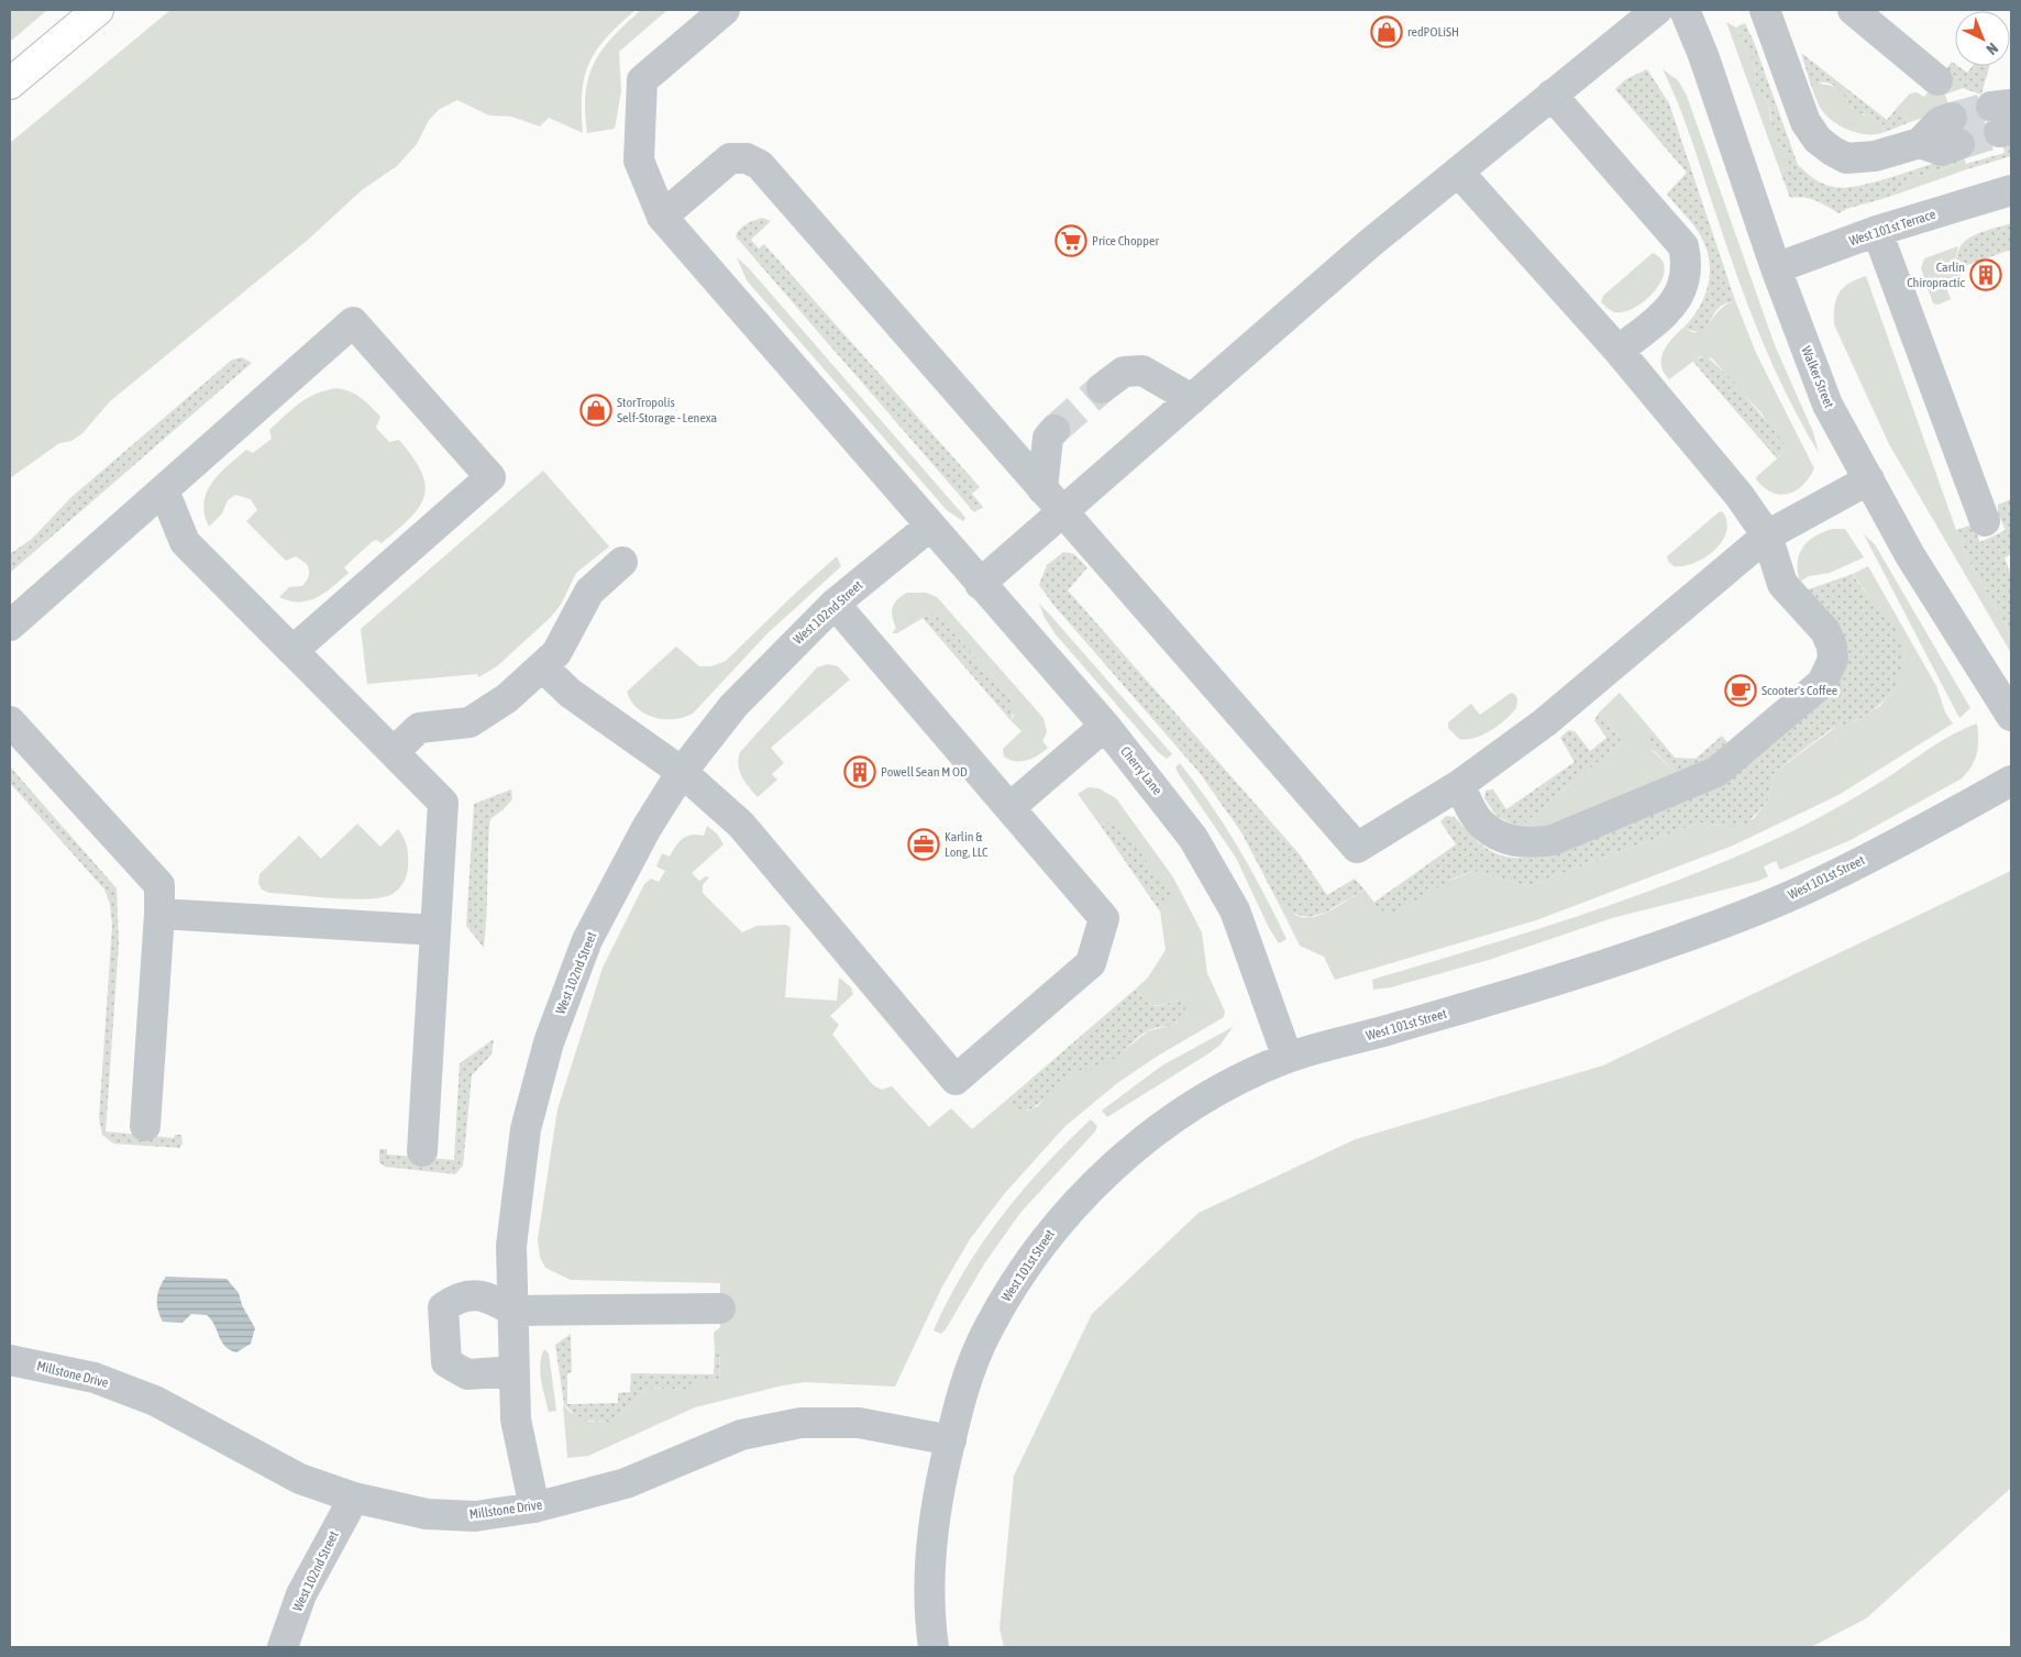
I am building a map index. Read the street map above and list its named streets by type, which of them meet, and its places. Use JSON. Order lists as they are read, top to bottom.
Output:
{
  "streets": {
    "street": [
      "West 101st Terrace",
      "Walker Street",
      "West 102nd Street",
      "Cherry Lane",
      "West 101st Street",
      "Millstone Drive"
    ]
  },
  "crossings": [
    ["West 101st Terrace", "Walker Street"],
    ["West 102nd Street", "Cherry Lane"],
    ["West 102nd Street", "Millstone Drive"],
    ["Cherry Lane", "West 101st Street"],
    ["West 101st Street", "Millstone Drive"]
  ],
  "places": {
    "shop": ["redPOLiSH", "StorTropolis Self-Storage - Lenexa"],
    "supermarket": ["Price Chopper"],
    "building": ["Carlin Chiropractic", "Powell Sean M OD"],
    "cafe": ["Scooter's Coffee"],
    "office": ["Karlin & Long, LLC"]
  },
  "north": "bottom right"
}
